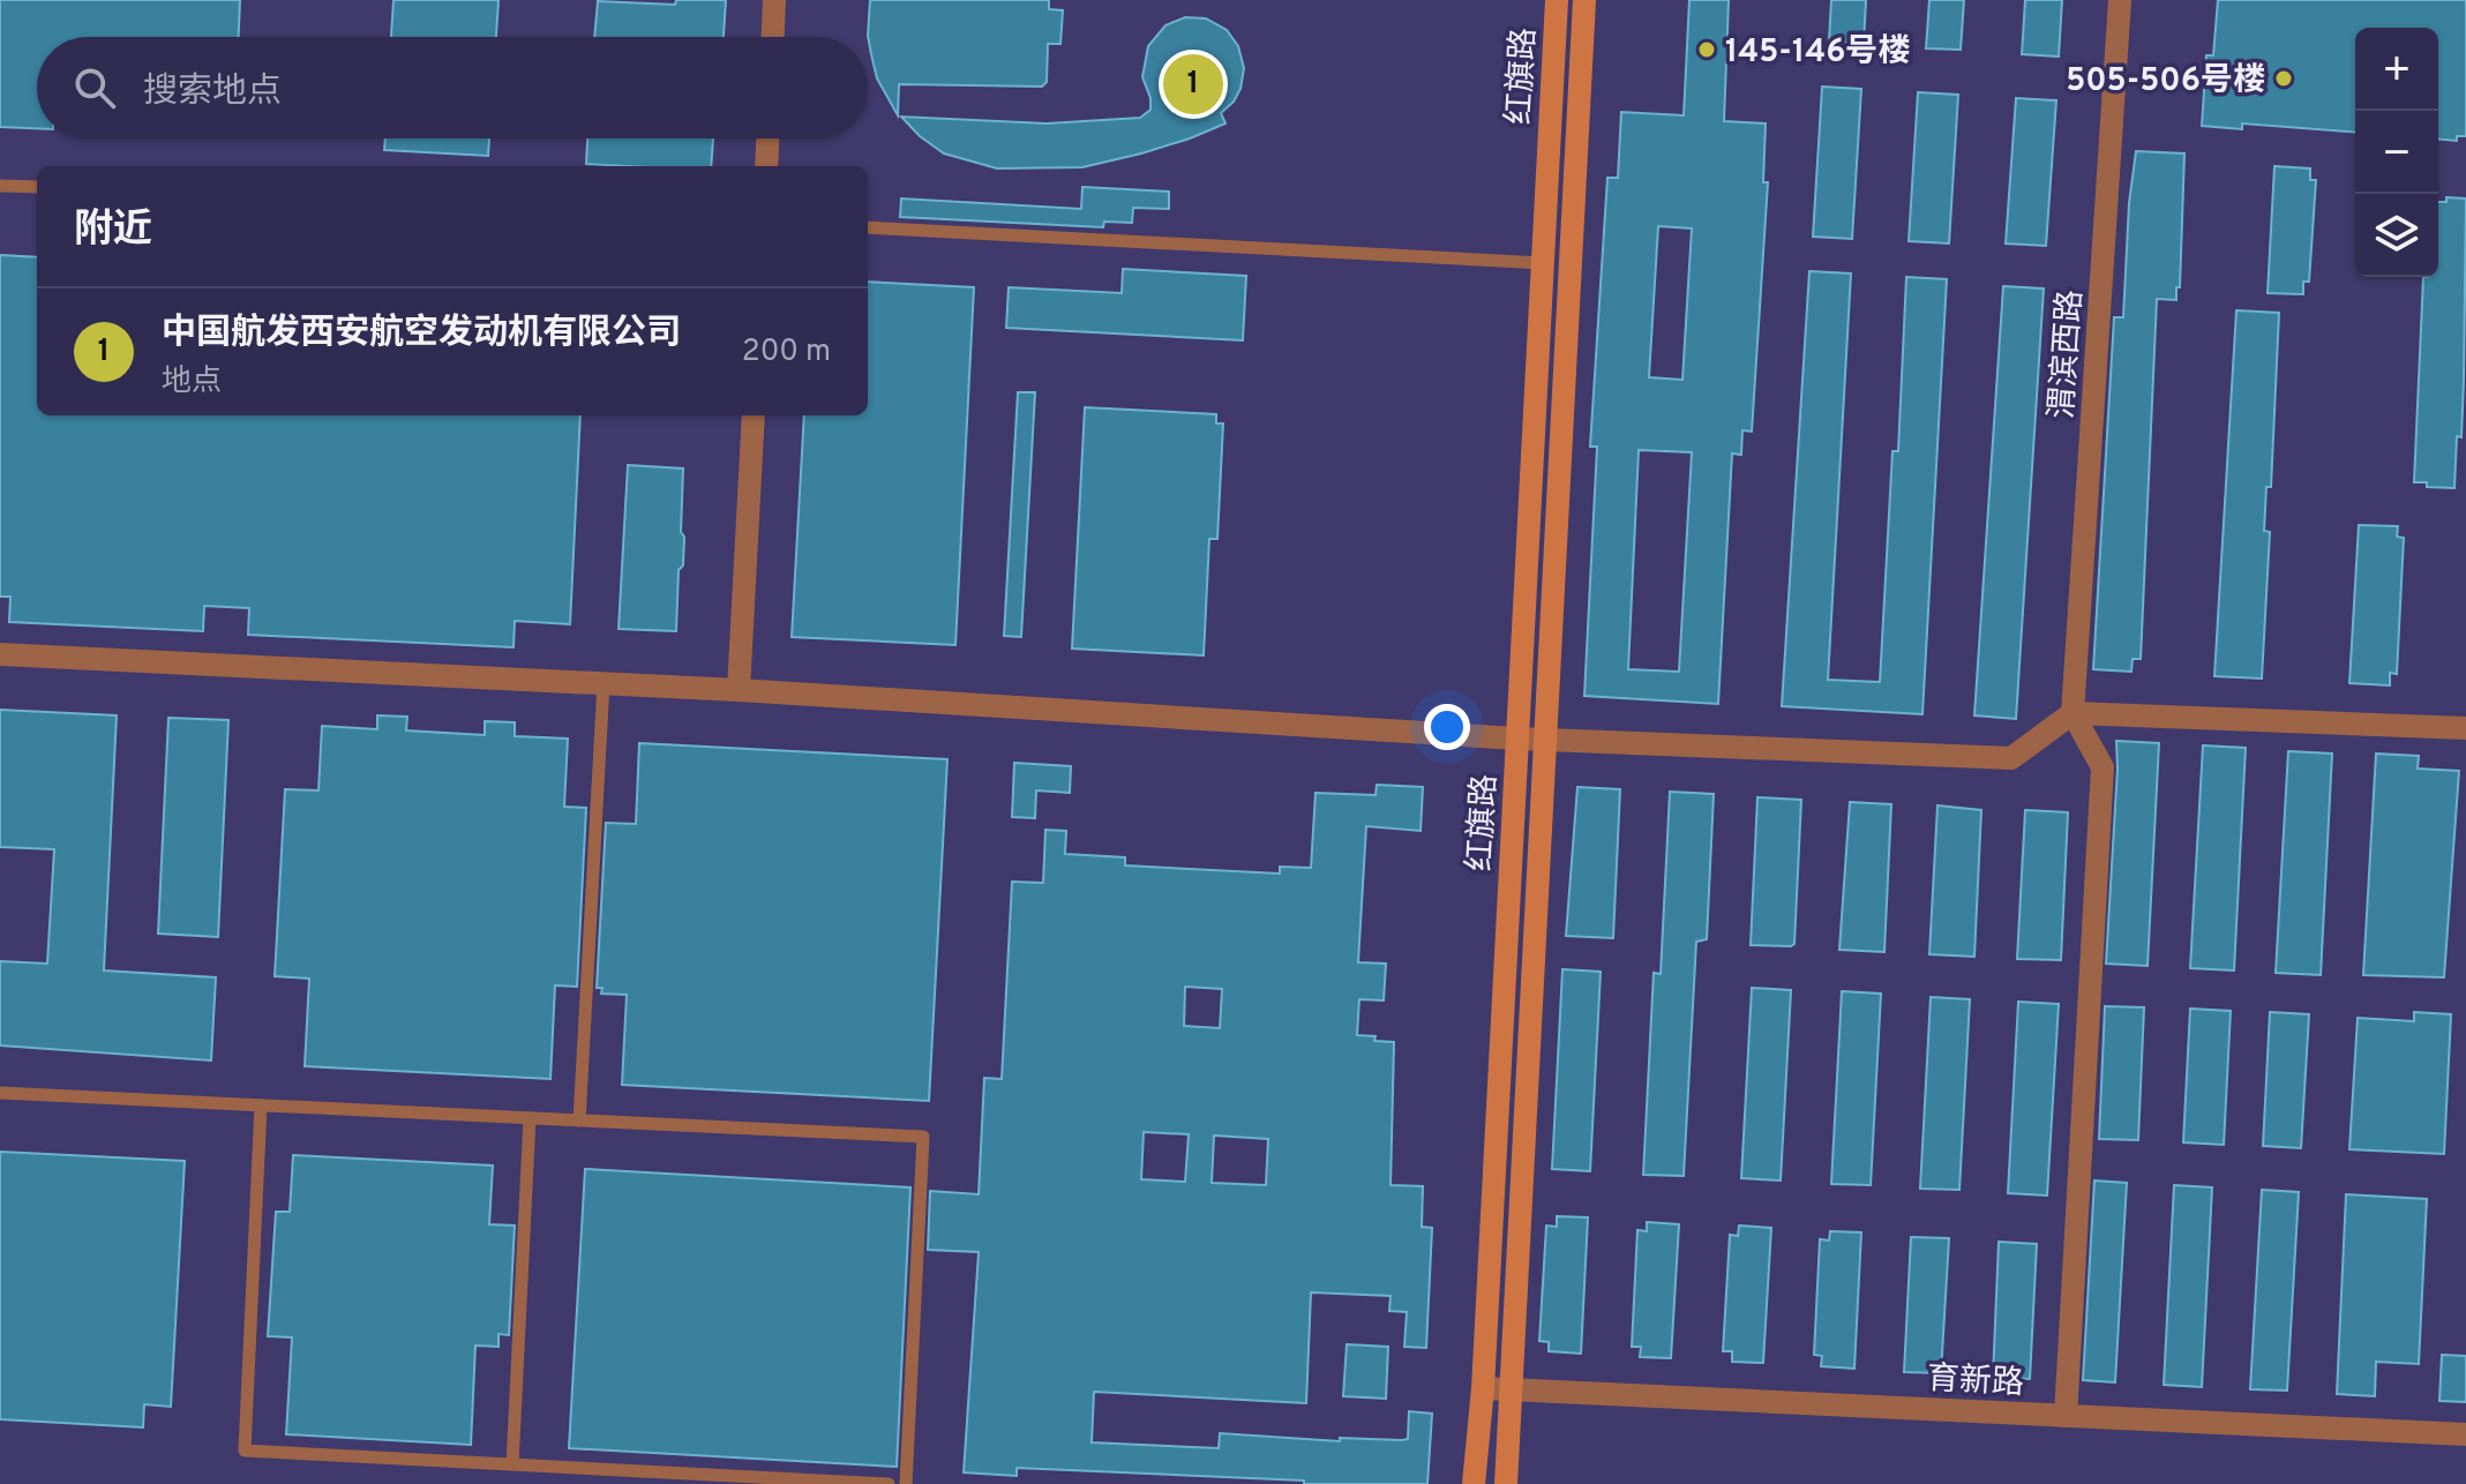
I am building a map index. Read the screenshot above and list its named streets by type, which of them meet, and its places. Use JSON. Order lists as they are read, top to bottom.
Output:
{
  "streets": {
    "main road": ["红旗路"],
    "street": ["渭滨西路", "育新路"]
  },
  "crossings": [
    ["红旗路", "育新路"]
  ],
  "places": ["145-146号楼", "505-506号楼"],
  "page": {
    "map_buttons": ["+", "−"],
    "search": "搜索地点",
    "pins": "1",
    "heading": "附近",
    "list": [
      {
        "mark": "1",
        "name": "中国航发西安航空发动机有限公司",
        "note": "地点",
        "value": "200 m"
      }
    ]
  }
}
